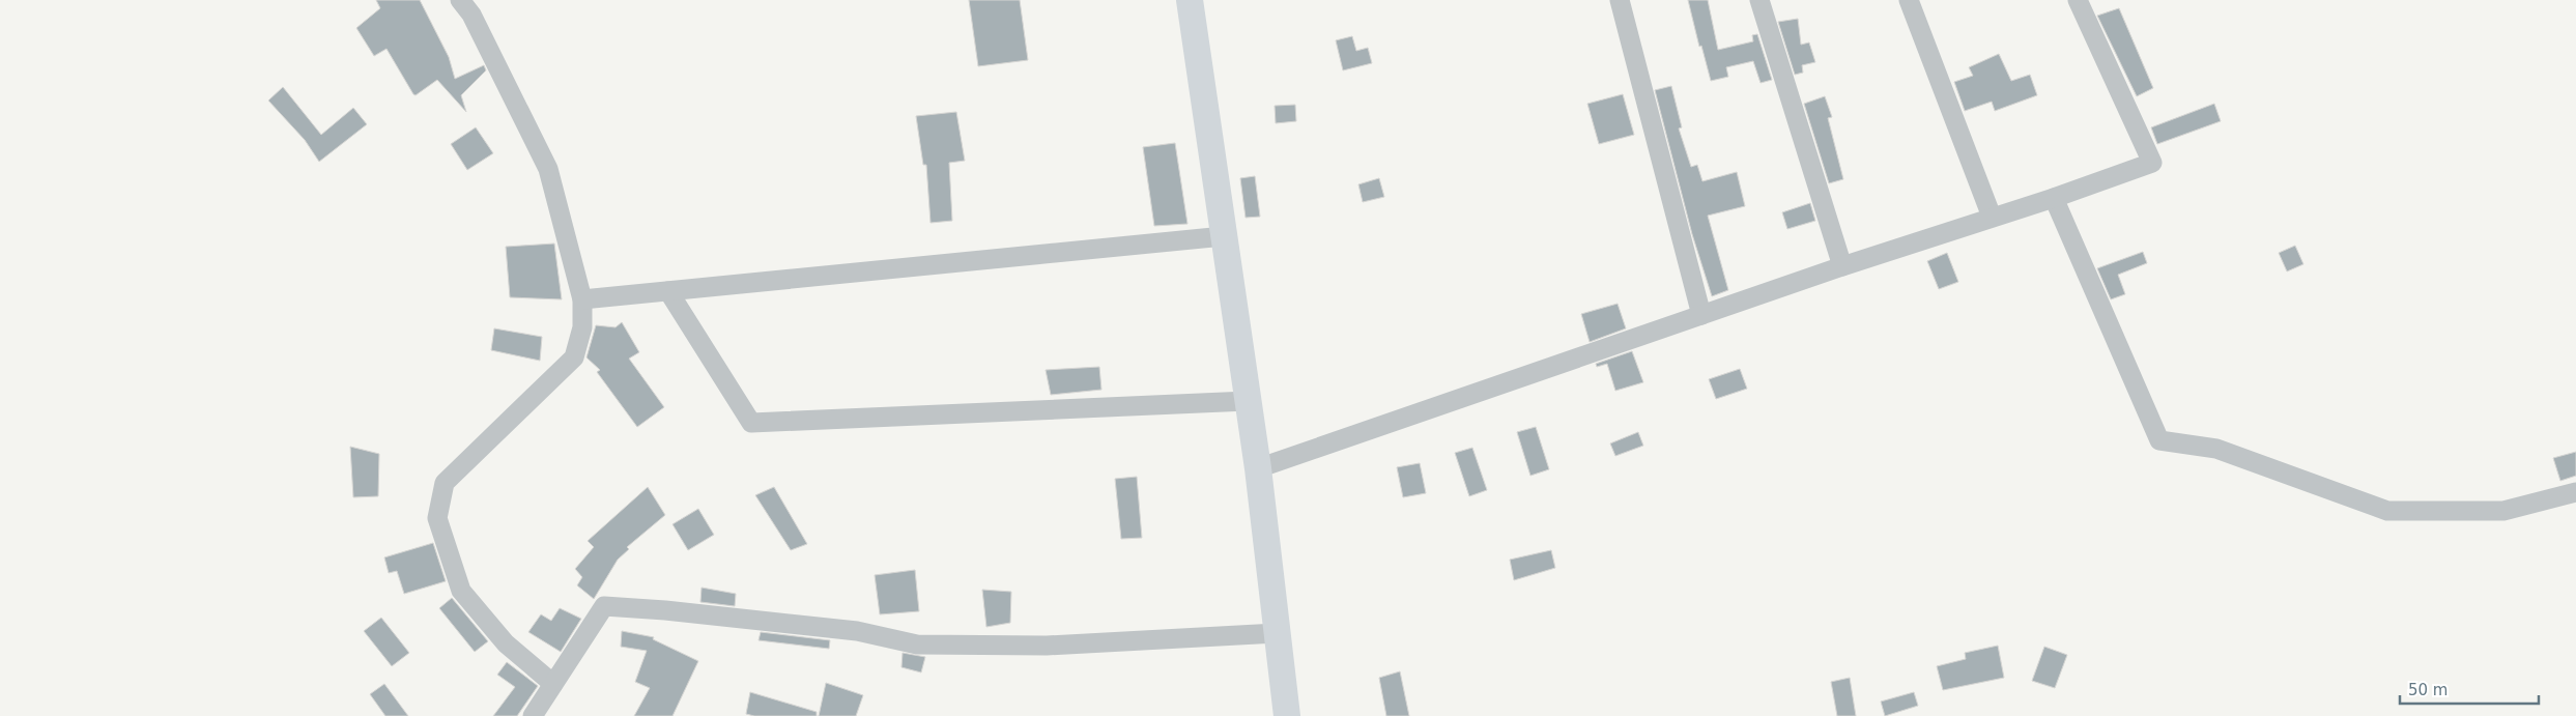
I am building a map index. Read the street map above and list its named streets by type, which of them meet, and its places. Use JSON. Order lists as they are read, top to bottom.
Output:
{
  "scale_bar": "50 m"
}
